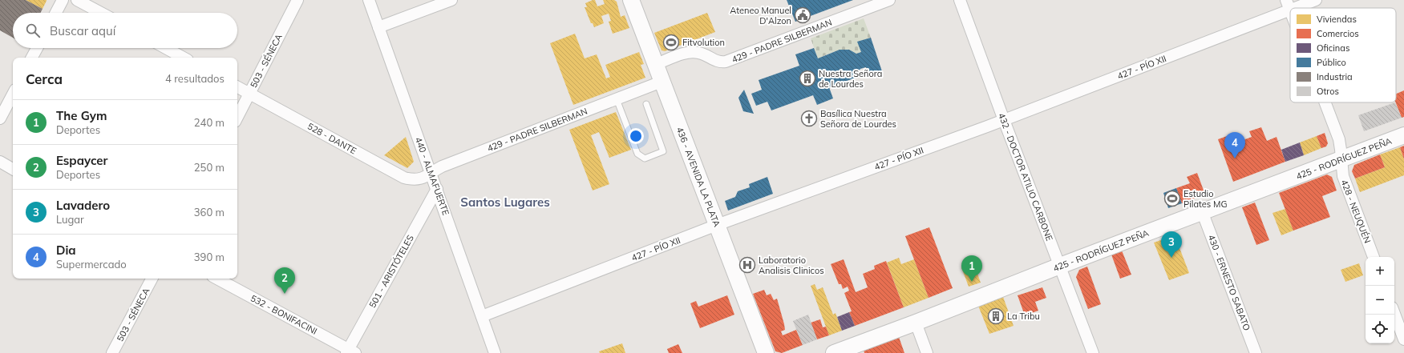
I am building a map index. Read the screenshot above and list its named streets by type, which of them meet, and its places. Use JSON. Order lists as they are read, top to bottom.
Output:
{
  "streets": {
    "street": [
      "429 - PADRE SILBERMAN",
      "503 - SÉNECA",
      "427 - PÍO XII",
      "528 - DANTE",
      "425 - RODRÍGUEZ PEÑA",
      "440 - ALMAFUERTE",
      "436 - AVENIDA LA PLATA",
      "432 - DOCTOR ATILIO CARBONE",
      "428 - NEUQUÉN",
      "501 - ARISTÓTELES",
      "430 - ERNESTO SABATO",
      "532 - BONIFACINI"
    ]
  },
  "crossings": [
    ["429 - PADRE SILBERMAN", "528 - DANTE"],
    ["429 - PADRE SILBERMAN", "440 - ALMAFUERTE"],
    ["429 - PADRE SILBERMAN", "436 - AVENIDA LA PLATA"],
    ["503 - SÉNECA", "528 - DANTE"],
    ["427 - PÍO XII", "440 - ALMAFUERTE"],
    ["427 - PÍO XII", "436 - AVENIDA LA PLATA"],
    ["427 - PÍO XII", "432 - DOCTOR ATILIO CARBONE"],
    ["528 - DANTE", "440 - ALMAFUERTE"],
    ["425 - RODRÍGUEZ PEÑA", "432 - DOCTOR ATILIO CARBONE"],
    ["425 - RODRÍGUEZ PEÑA", "428 - NEUQUÉN"],
    ["425 - RODRÍGUEZ PEÑA", "430 - ERNESTO SABATO"],
    ["440 - ALMAFUERTE", "501 - ARISTÓTELES"],
    ["501 - ARISTÓTELES", "532 - BONIFACINI"]
  ],
  "districts": ["Santos Lugares"],
  "places": {
    "public building": ["Ateneo Manuel D'Alzon"],
    "sports": ["Fitvolution", "Estudio Pilates MG"],
    "building": ["Nuestra Señora de Lourdes", "La Tribu"],
    "church": ["Basílica Nuestra Señora de Lourdes"],
    "hospital": ["Laboratorio Analisis Clinicos"]
  },
  "legend": [
    "Viviendas",
    "Comercios",
    "Oficinas",
    "Público",
    "Industria",
    "Otros"
  ],
  "page": {
    "search": "Buscar aquí",
    "heading": ["Cerca", "4 resultados"],
    "list": [
      {
        "mark": "1",
        "name": "The Gym",
        "note": "Deportes",
        "value": "240 m"
      },
      {
        "mark": "2",
        "name": "Espaycer",
        "note": "Deportes",
        "value": "250 m"
      },
      {
        "mark": "3",
        "name": "Lavadero",
        "note": "Lugar",
        "value": "360 m"
      },
      {
        "mark": "4",
        "name": "Dia",
        "note": "Supermercado",
        "value": "390 m"
      }
    ],
    "pins": [
      "4",
      "3",
      "1",
      "2"
    ],
    "map_buttons": ["+", "−"]
  }
}
